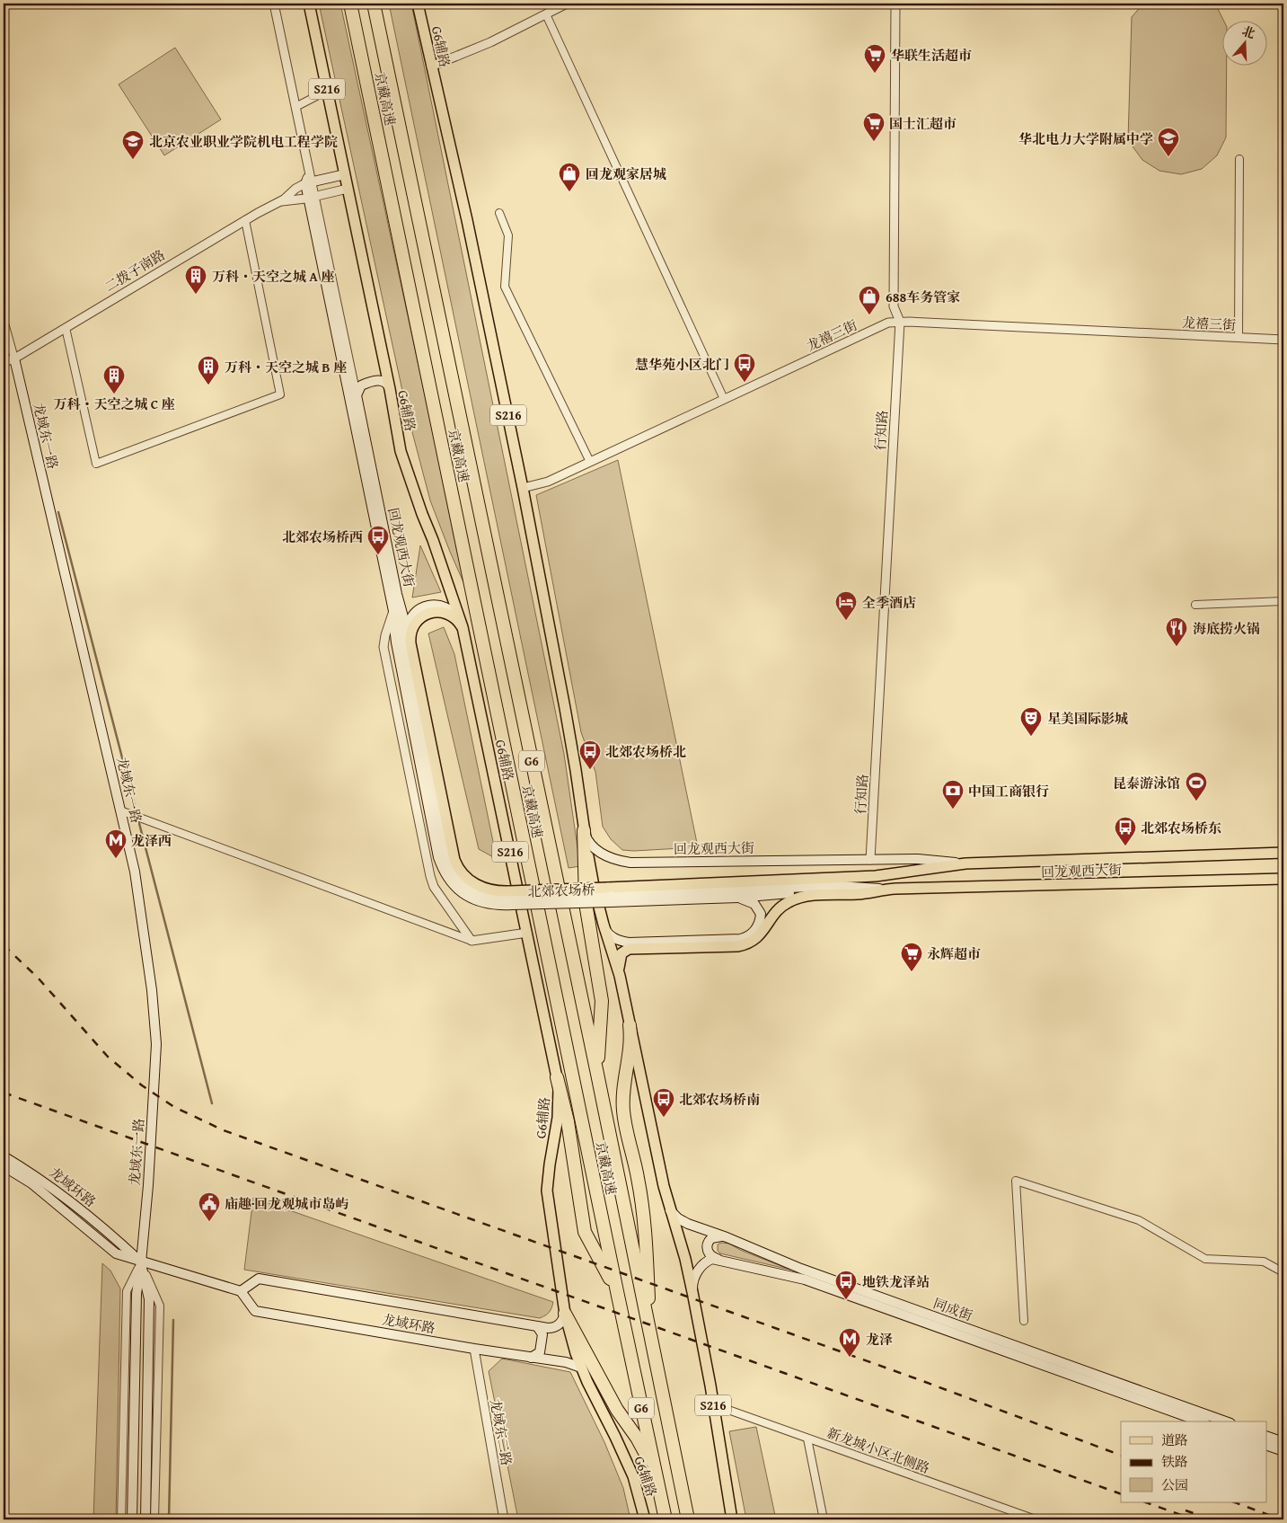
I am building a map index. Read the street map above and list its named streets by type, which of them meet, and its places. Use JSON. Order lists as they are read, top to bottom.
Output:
{
  "streets": {
    "highway": ["京藏高速", "G6"],
    "main road": [
      "G6辅路",
      "S216",
      "二拨子南路",
      "龙域东一路",
      "回龙观西大街",
      "北郊农场桥",
      "龙域环路",
      "同成街"
    ],
    "street": [
      "龙禧三街",
      "行知路",
      "龙域东二路",
      "新龙城小区北侧路"
    ]
  },
  "crossings": [
    ["G6辅路", "二拨子南路"],
    ["G6辅路", "龙禧三街"],
    ["G6辅路", "回龙观西大街"],
    ["G6辅路", "龙域环路"],
    ["G6辅路", "同成街"],
    ["G6辅路", "新龙城小区北侧路"],
    ["二拨子南路", "龙域东一路"],
    ["二拨子南路", "回龙观西大街"],
    ["龙禧三街", "行知路"],
    ["行知路", "回龙观西大街"],
    ["龙域东一路", "龙域环路"],
    ["回龙观西大街", "北郊农场桥"],
    ["龙域环路", "龙域东二路"]
  ],
  "places": {
    "supermarket": ["华联生活超市", "国士汇超市", "永辉超市"],
    "school or university": ["华北电力大学附属中学", "北京农业职业学院机电工程学院"],
    "shop": ["回龙观家居城", "688车务管家"],
    "building": ["万科・天空之城 A 座", "万科・天空之城 B 座", "万科・天空之城 C 座"],
    "bus stop": [
      "慧华苑小区北门",
      "北郊农场桥西",
      "北郊农场桥北",
      "北郊农场桥东",
      "北郊农场桥南",
      "地铁龙泽站"
    ],
    "hotel": ["全季酒店"],
    "restaurant": ["海底捞火锅"],
    "theatre": ["星美国际影城"],
    "sports": ["昆泰游泳馆"],
    "bank": ["中国工商银行"],
    "metro station": ["龙泽西", "龙泽"],
    "public building": ["庙趣·回龙观城市岛屿"]
  },
  "legend": ["道路", "铁路", "公园"],
  "north": "top"
}
